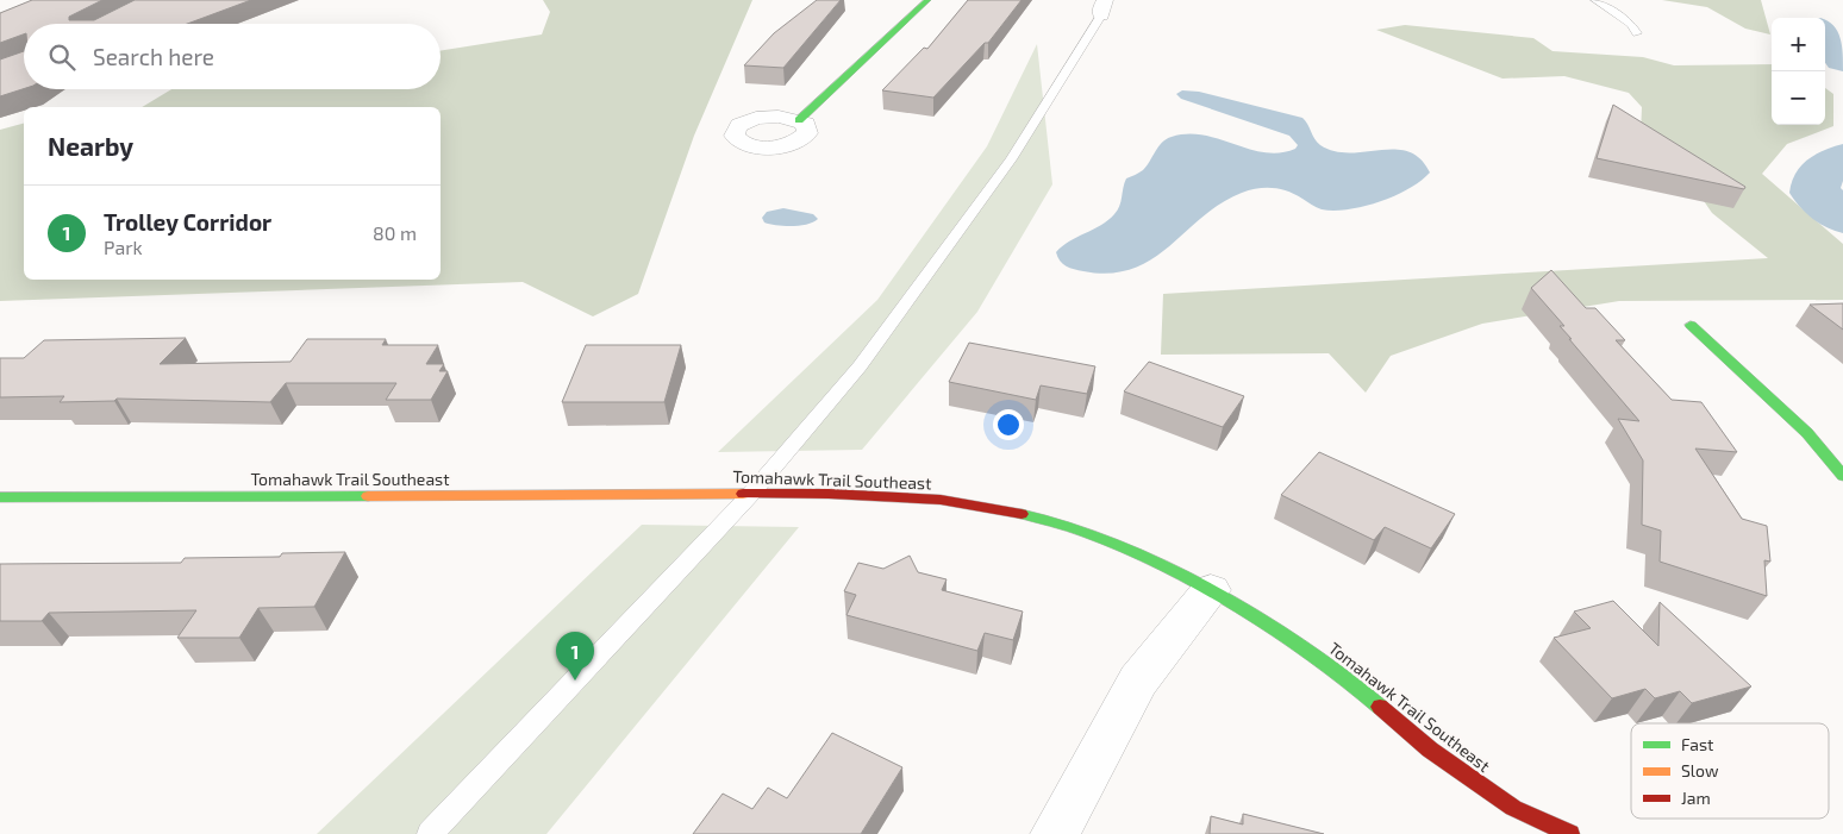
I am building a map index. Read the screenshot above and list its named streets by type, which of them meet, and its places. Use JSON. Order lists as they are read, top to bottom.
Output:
{
  "streets": {
    "street": ["Tomahawk Trail Southeast"]
  },
  "legend": ["Fast", "Slow", "Jam"],
  "page": {
    "map_buttons": ["+", "−"],
    "search": "Search here",
    "heading": "Nearby",
    "list": [
      {
        "mark": "1",
        "name": "Trolley Corridor",
        "note": "Park",
        "value": "80 m"
      }
    ],
    "pins": "1"
  }
}
